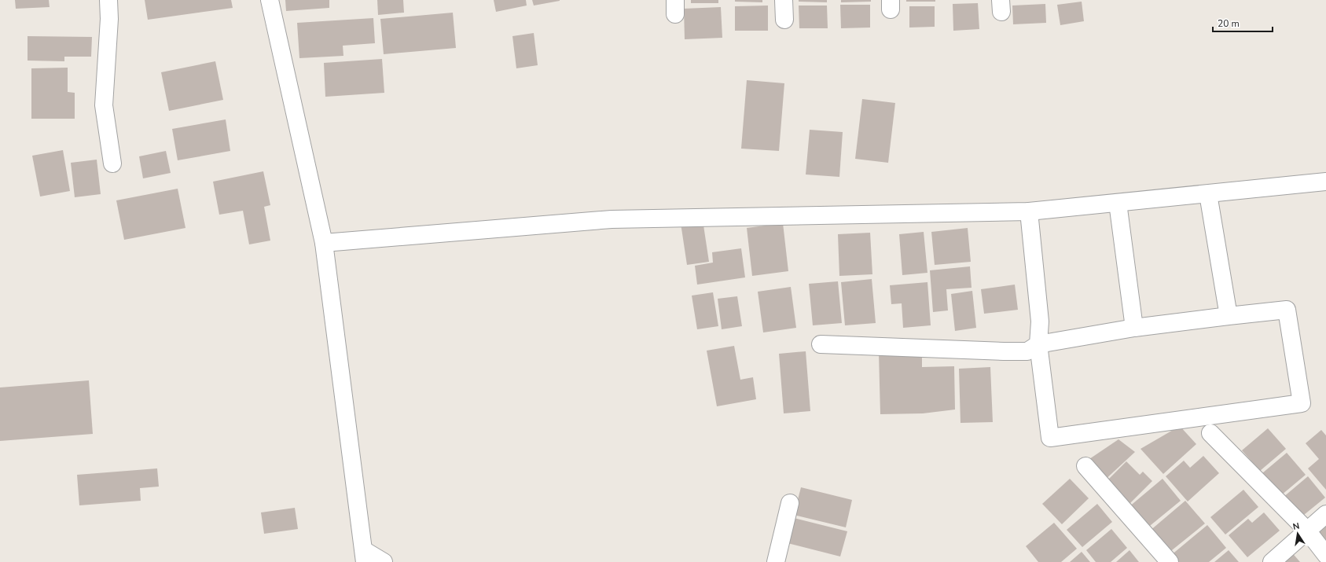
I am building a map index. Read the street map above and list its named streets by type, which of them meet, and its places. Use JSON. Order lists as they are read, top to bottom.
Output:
{
  "scale_bar": "20 m",
  "north": "top"
}
